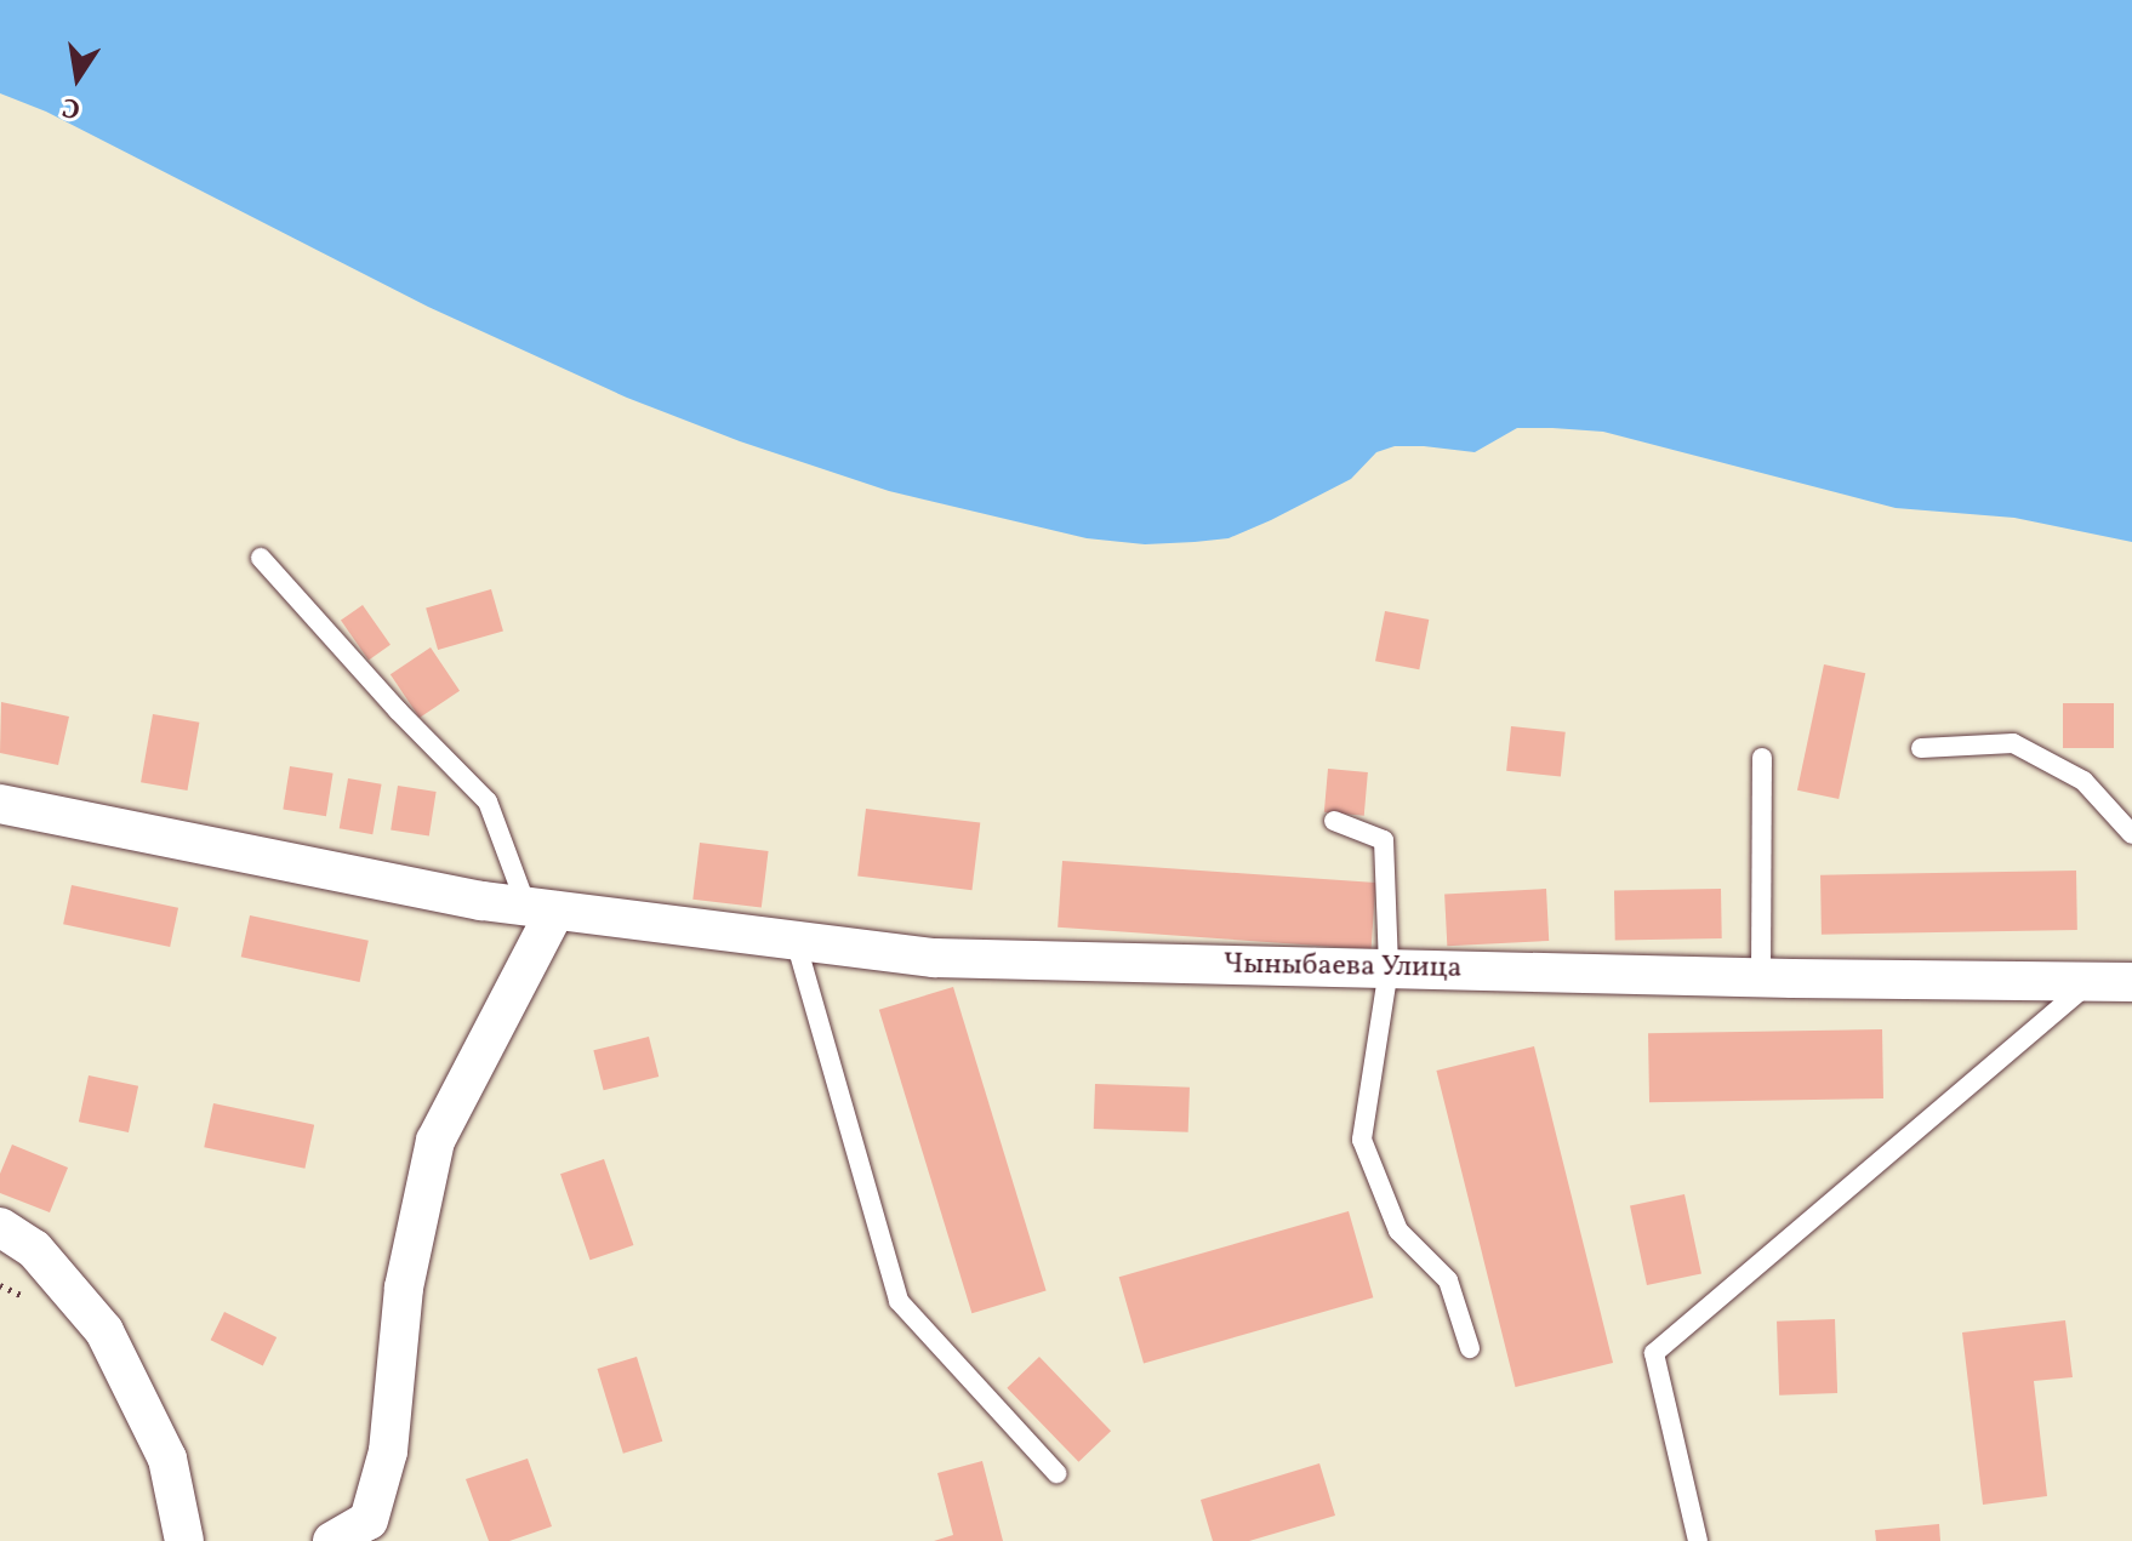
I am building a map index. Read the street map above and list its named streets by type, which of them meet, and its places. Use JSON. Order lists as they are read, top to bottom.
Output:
{
  "streets": {
    "street": ["Чыныбаева Улица"]
  },
  "north": "bottom"
}
